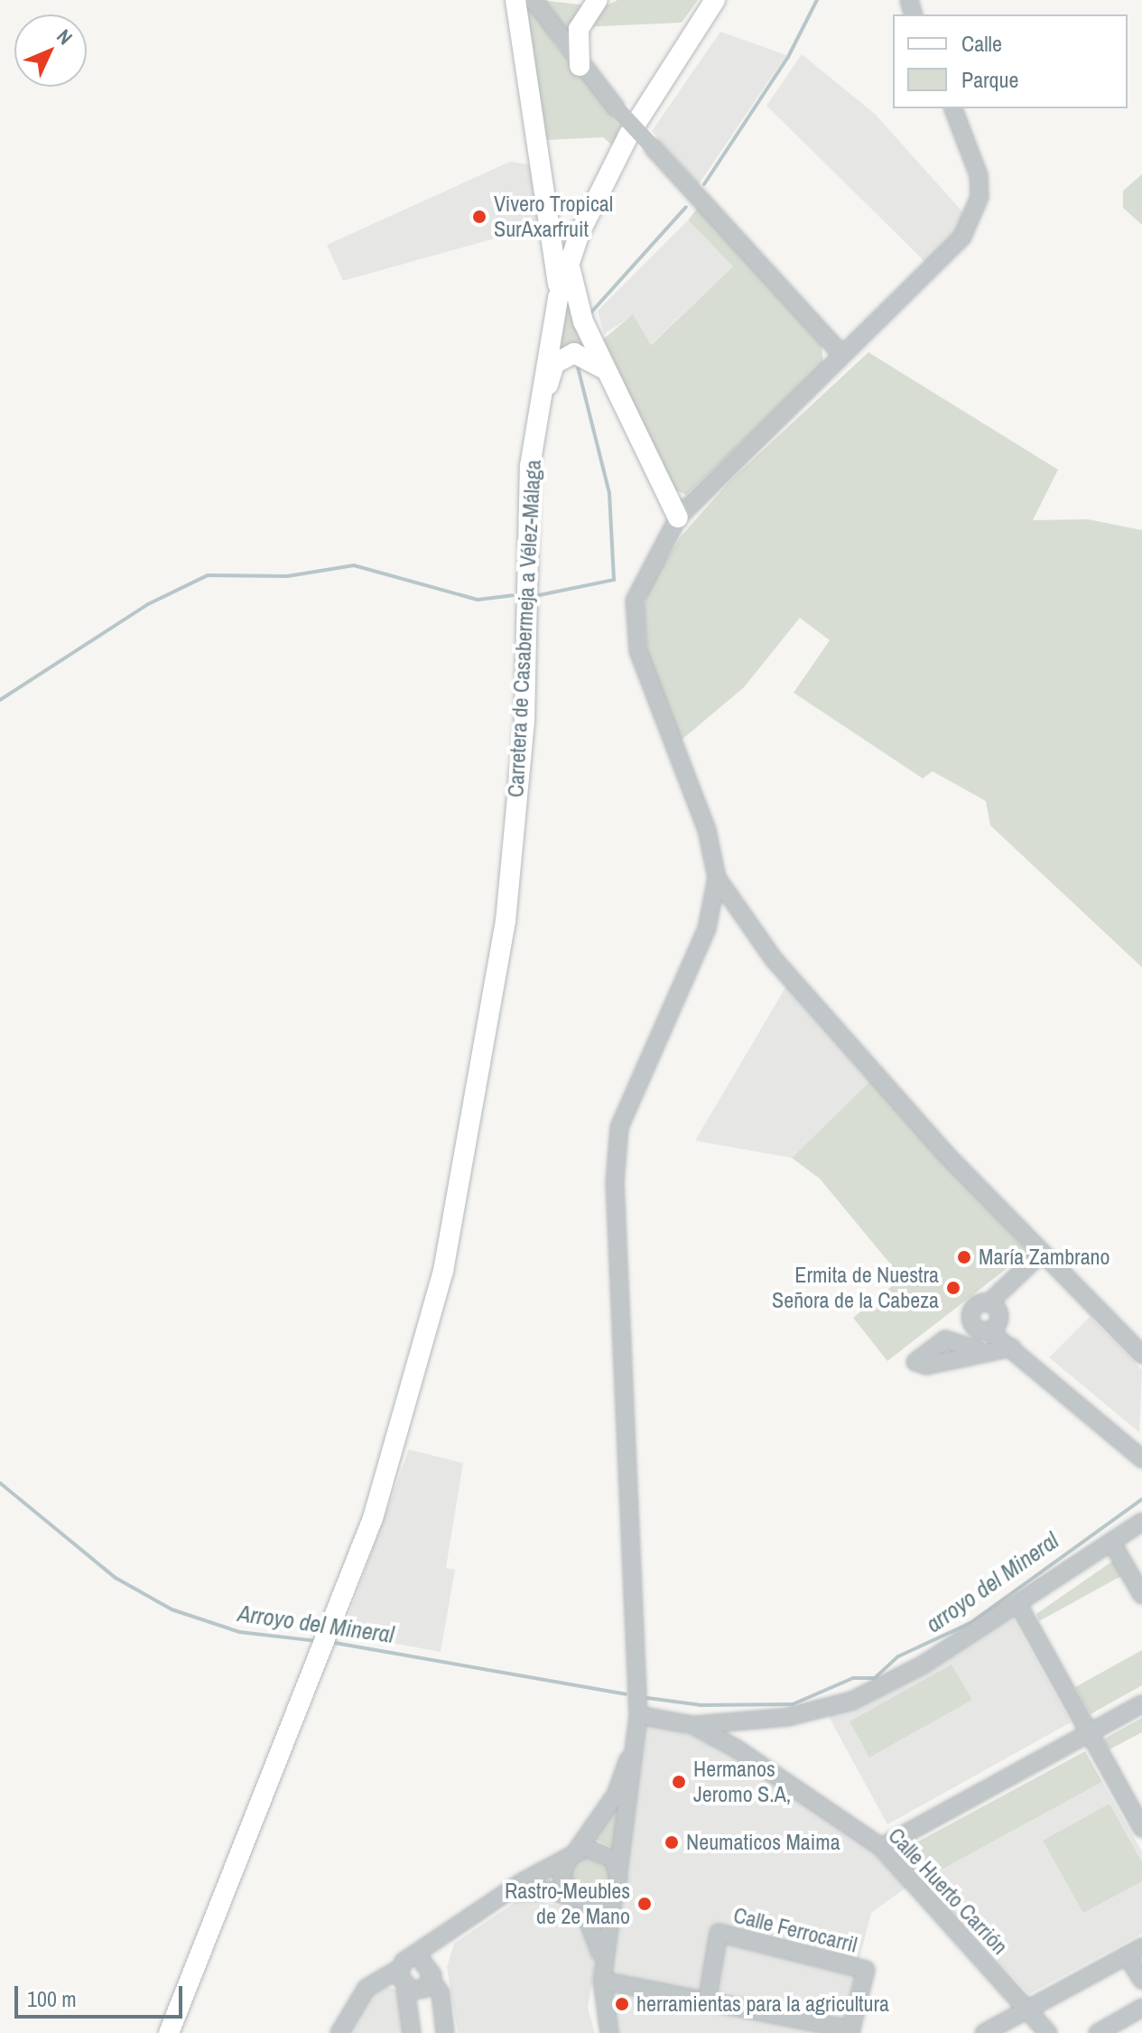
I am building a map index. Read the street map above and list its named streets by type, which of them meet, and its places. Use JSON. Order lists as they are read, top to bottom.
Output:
{
  "streets": {
    "main road": ["Carretera de Casabermeja a Vélez-Málaga"],
    "street": ["Calle Huerto Carrión", "Calle Ferrocarril"]
  },
  "water": ["arroyo del Mineral", "Arroyo del Mineral"],
  "places": [
    "Vivero Tropical SurAxarfruit",
    "María Zambrano",
    "Ermita de Nuestra Señora de la Cabeza",
    "Hermanos Jeromo S.A,",
    "Neumaticos Maima",
    "Rastro-Meubles de 2e Mano",
    "herramientas para la agricultura"
  ],
  "legend": ["Calle", "Parque"],
  "scale_bar": "100 m",
  "north": "top right"
}
